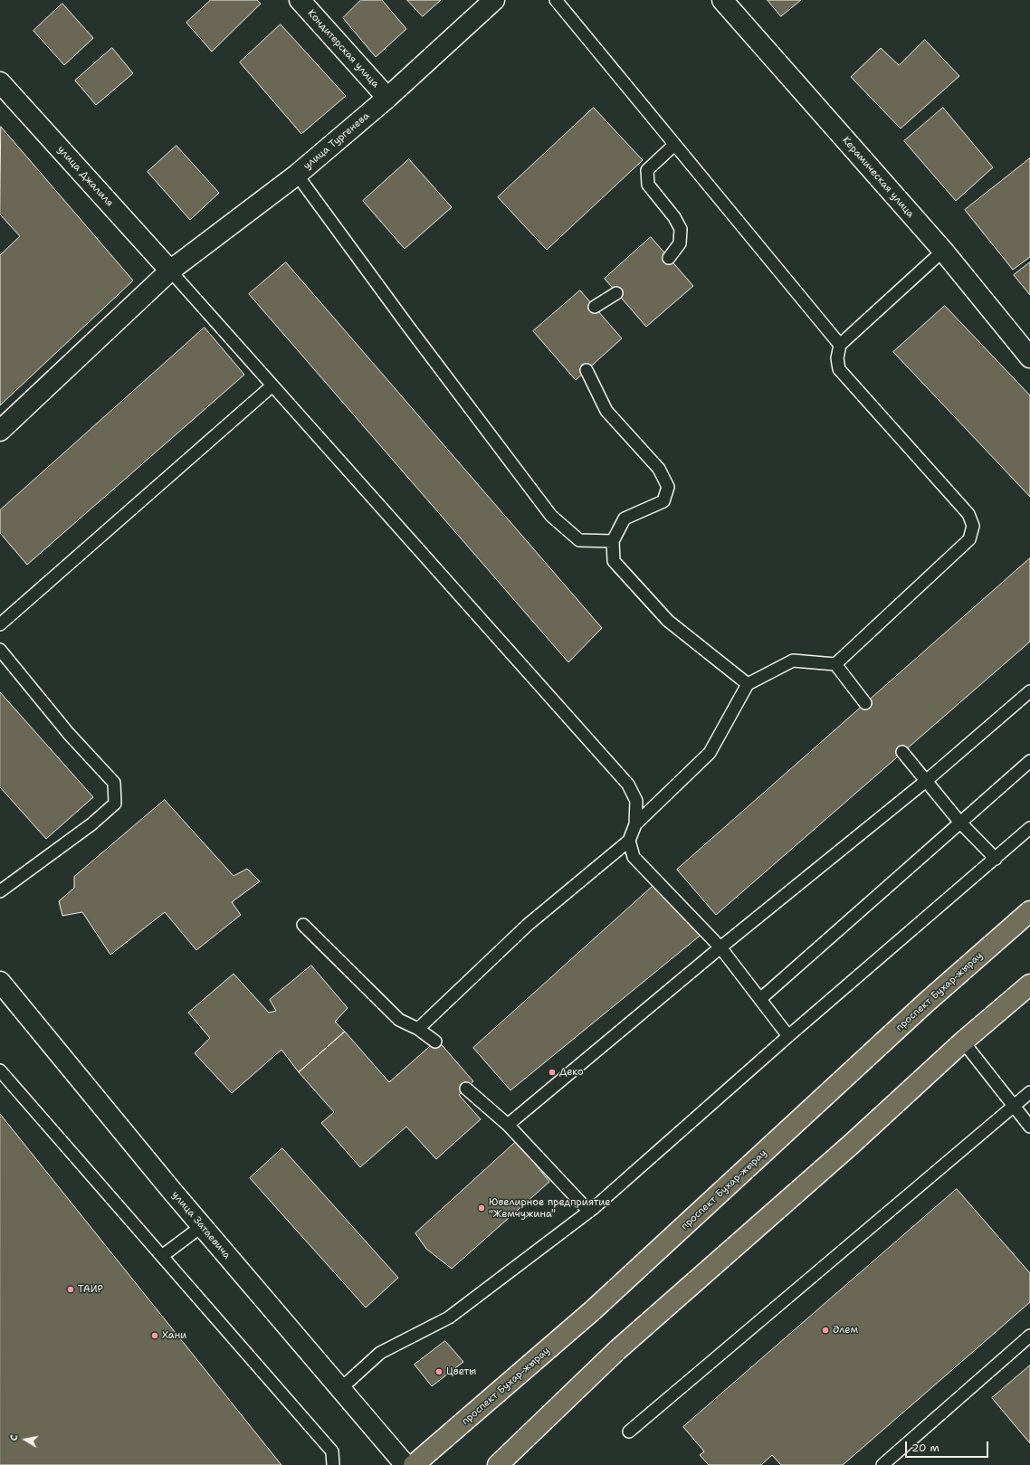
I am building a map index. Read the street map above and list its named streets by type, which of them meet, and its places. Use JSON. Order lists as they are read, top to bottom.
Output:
{
  "streets": {
    "main road": ["проспект Бухар-жырау"],
    "street": [
      "Кондитерская улица",
      "улица Тургенева",
      "улица Джалиля",
      "Керамическая улица",
      "улица Затаевича"
    ]
  },
  "crossings": [
    ["Кондитерская улица", "улица Тургенева"],
    ["улица Тургенева", "улица Джалиля"]
  ],
  "places": [
    "Деко",
    "Ювелирное предприятие \"Жемчужина\"",
    "ТАИР",
    "Әлем",
    "Хани",
    "Цветы"
  ],
  "scale_bar": "20 m",
  "north": "left"
}
